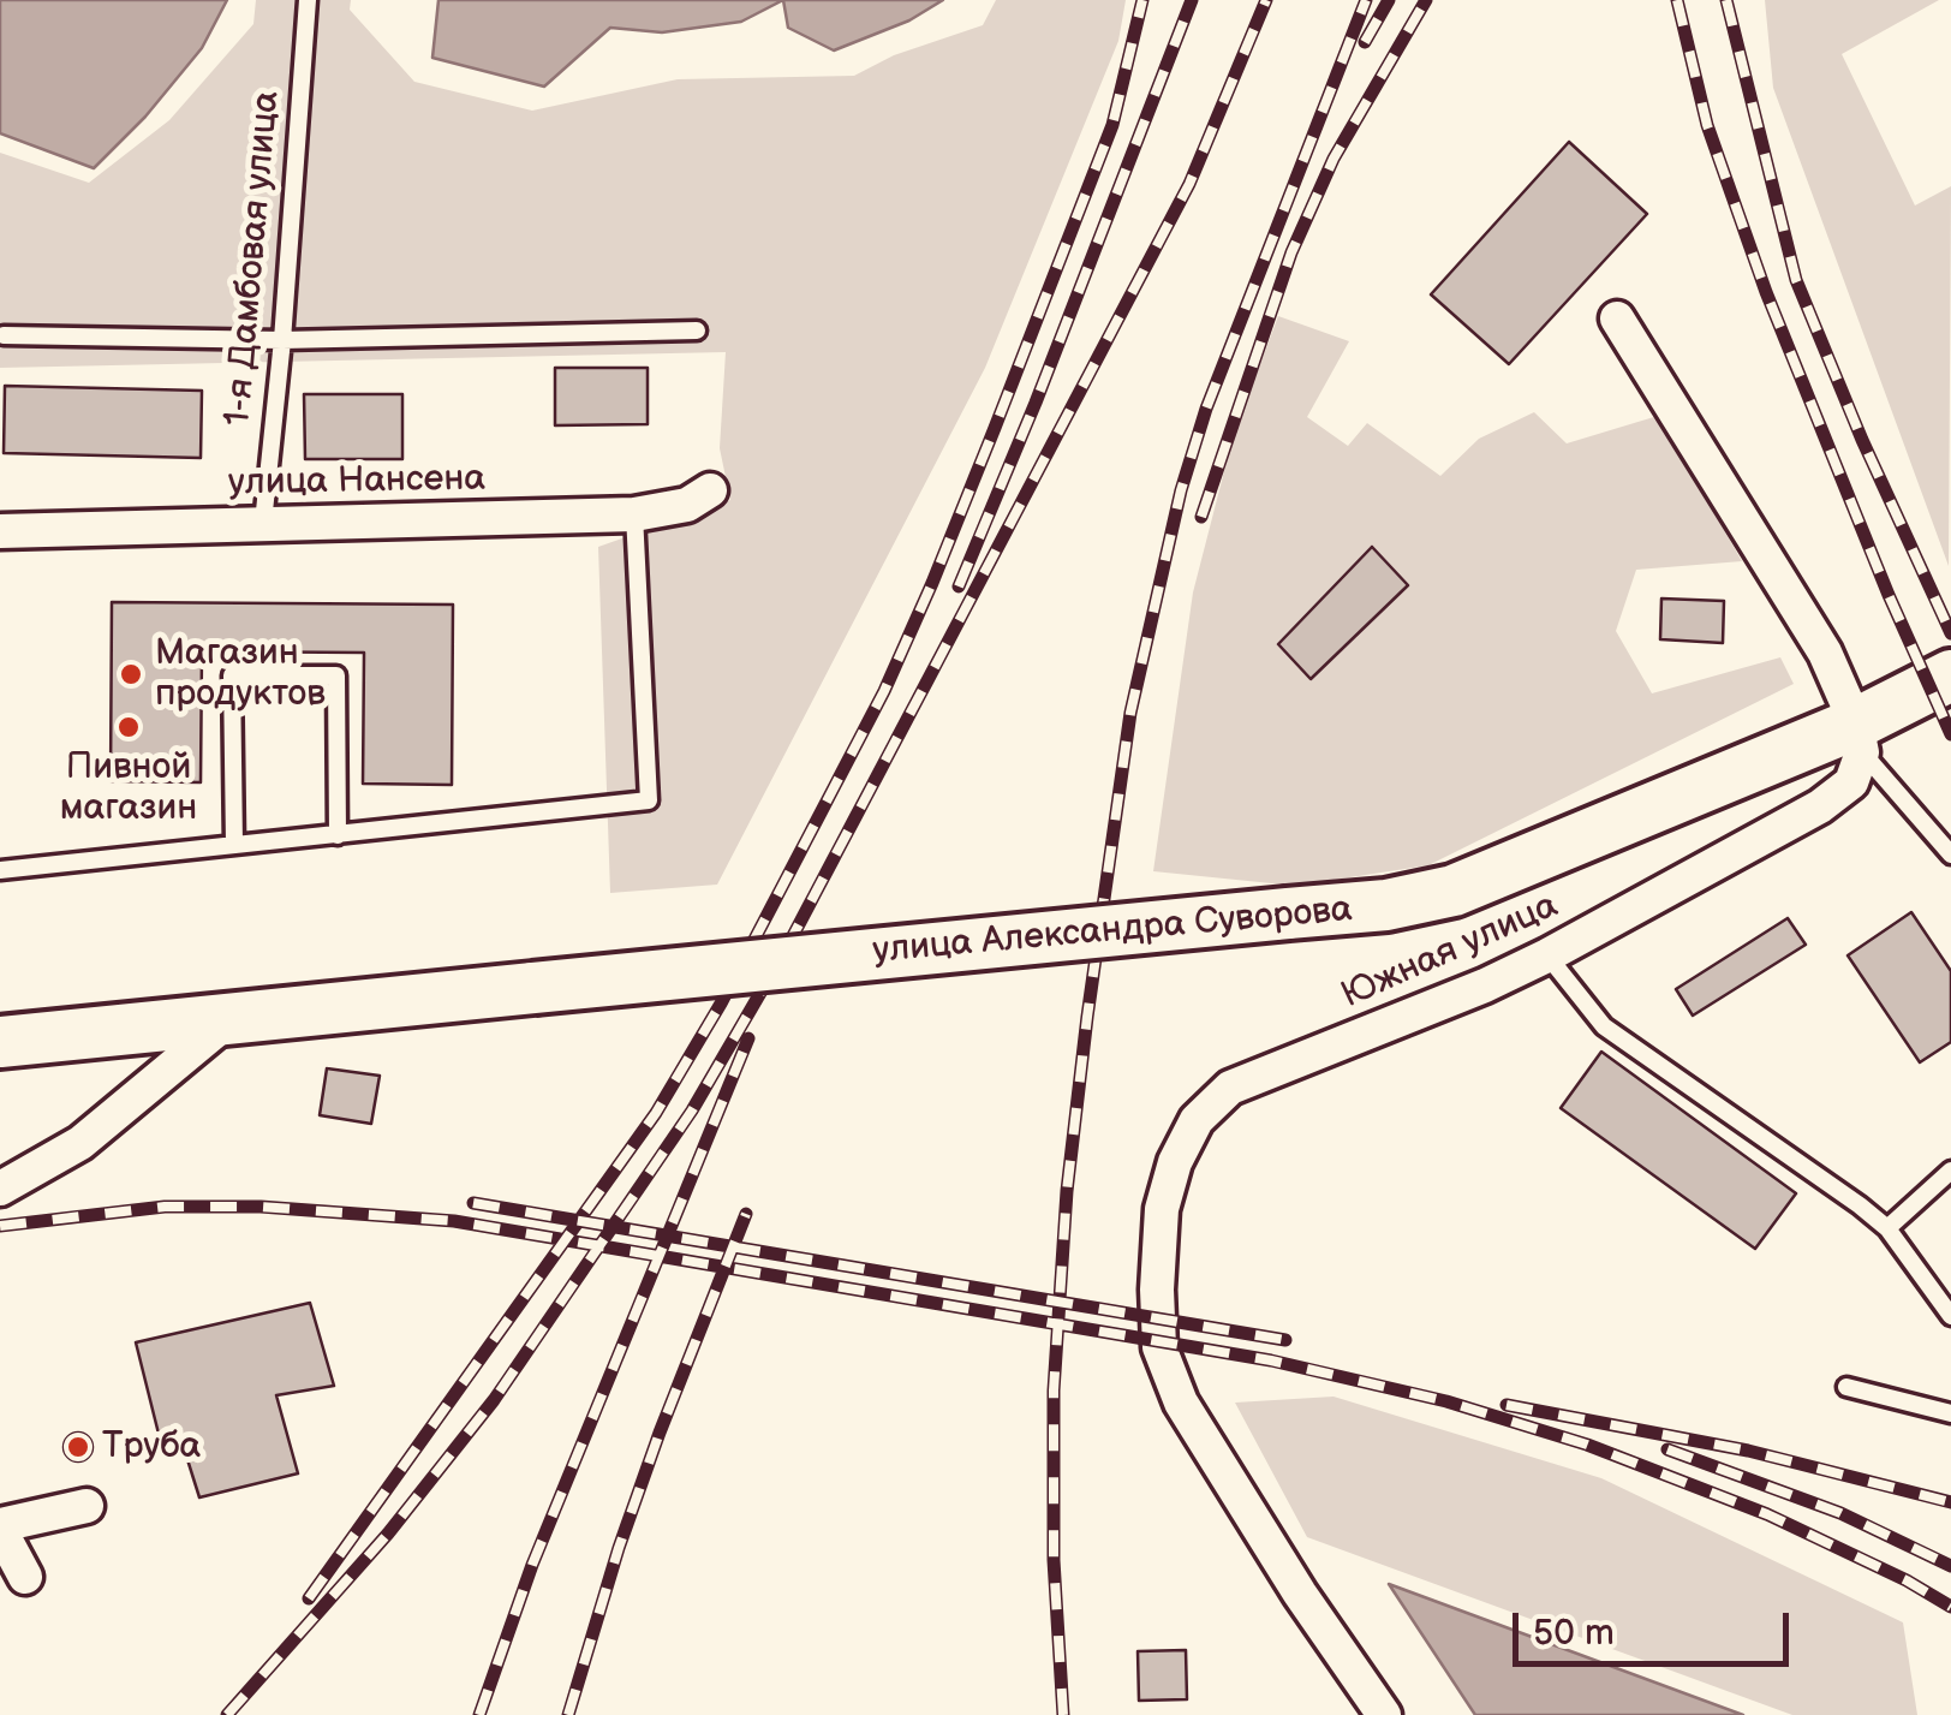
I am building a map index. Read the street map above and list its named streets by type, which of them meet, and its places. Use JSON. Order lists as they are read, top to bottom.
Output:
{
  "streets": {
    "main road": ["улица Александра Суворова"],
    "street": ["улица Нансена", "Южная улица"],
    "lane": ["1-я Дамбовая улица"]
  },
  "crossings": [
    ["1-я Дамбовая улица", "улица Нансена"],
    ["улица Александра Суворова", "Южная улица"]
  ],
  "places": ["Магазин продуктов", "Пивной магазин", "Труба"],
  "scale_bar": "50 m"
}
